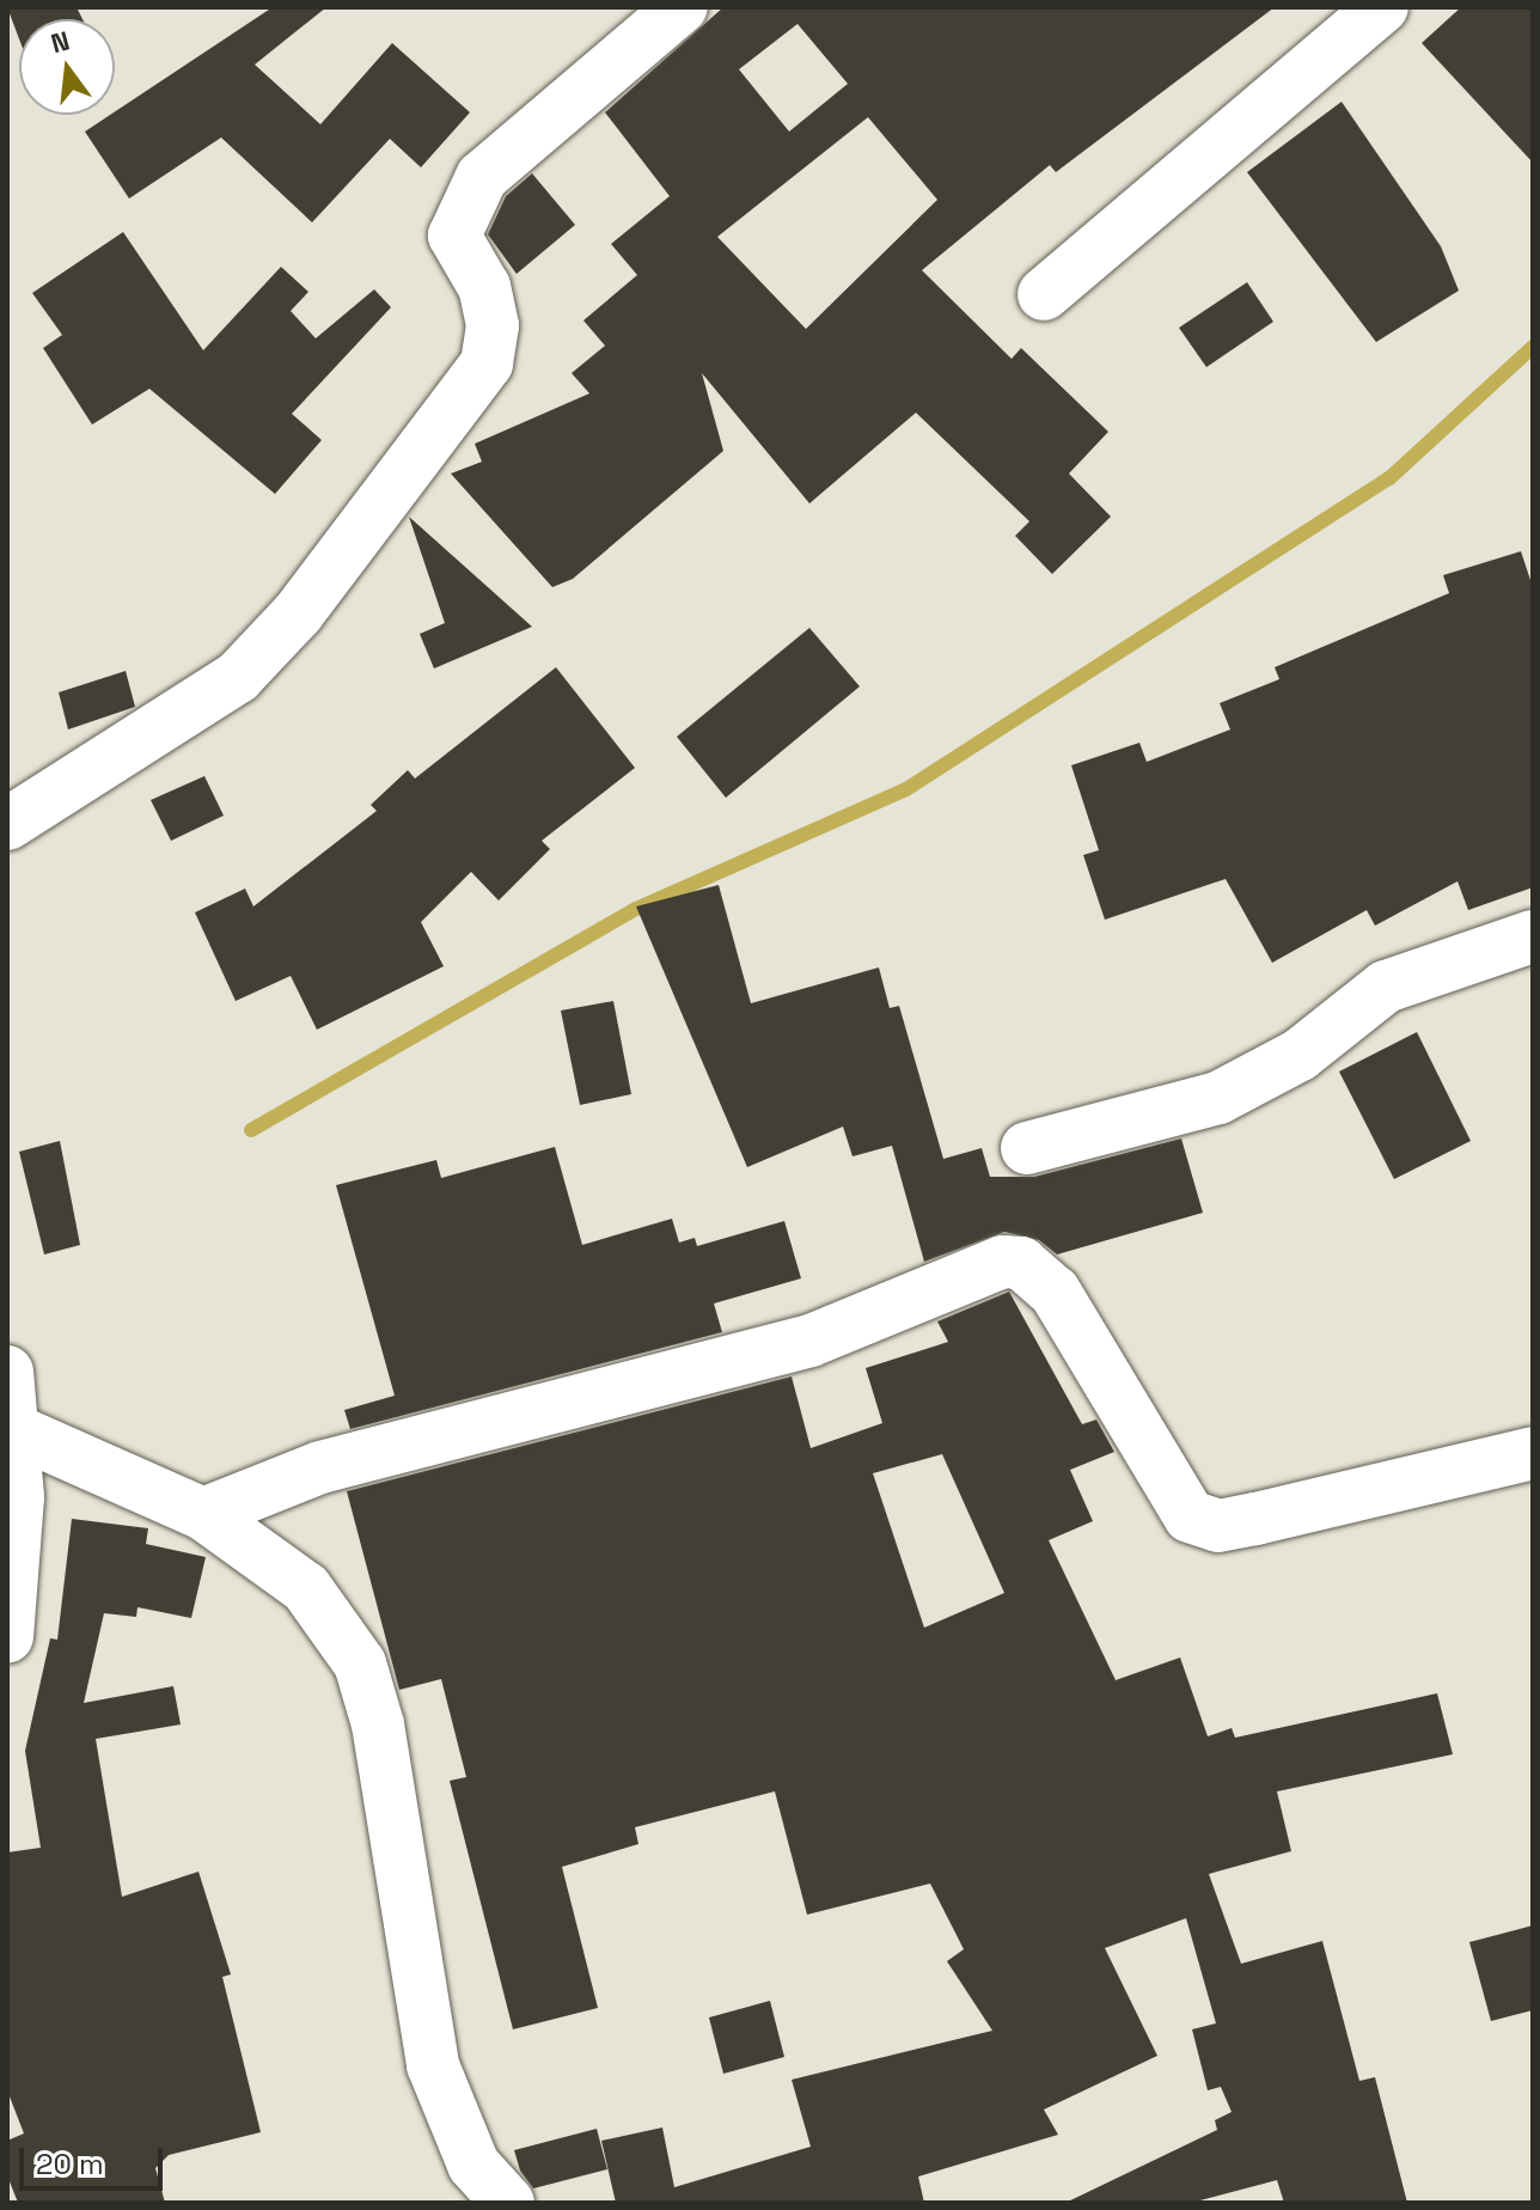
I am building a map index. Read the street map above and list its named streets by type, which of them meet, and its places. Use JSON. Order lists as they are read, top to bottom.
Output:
{
  "scale_bar": "20 m",
  "north": "top"
}
